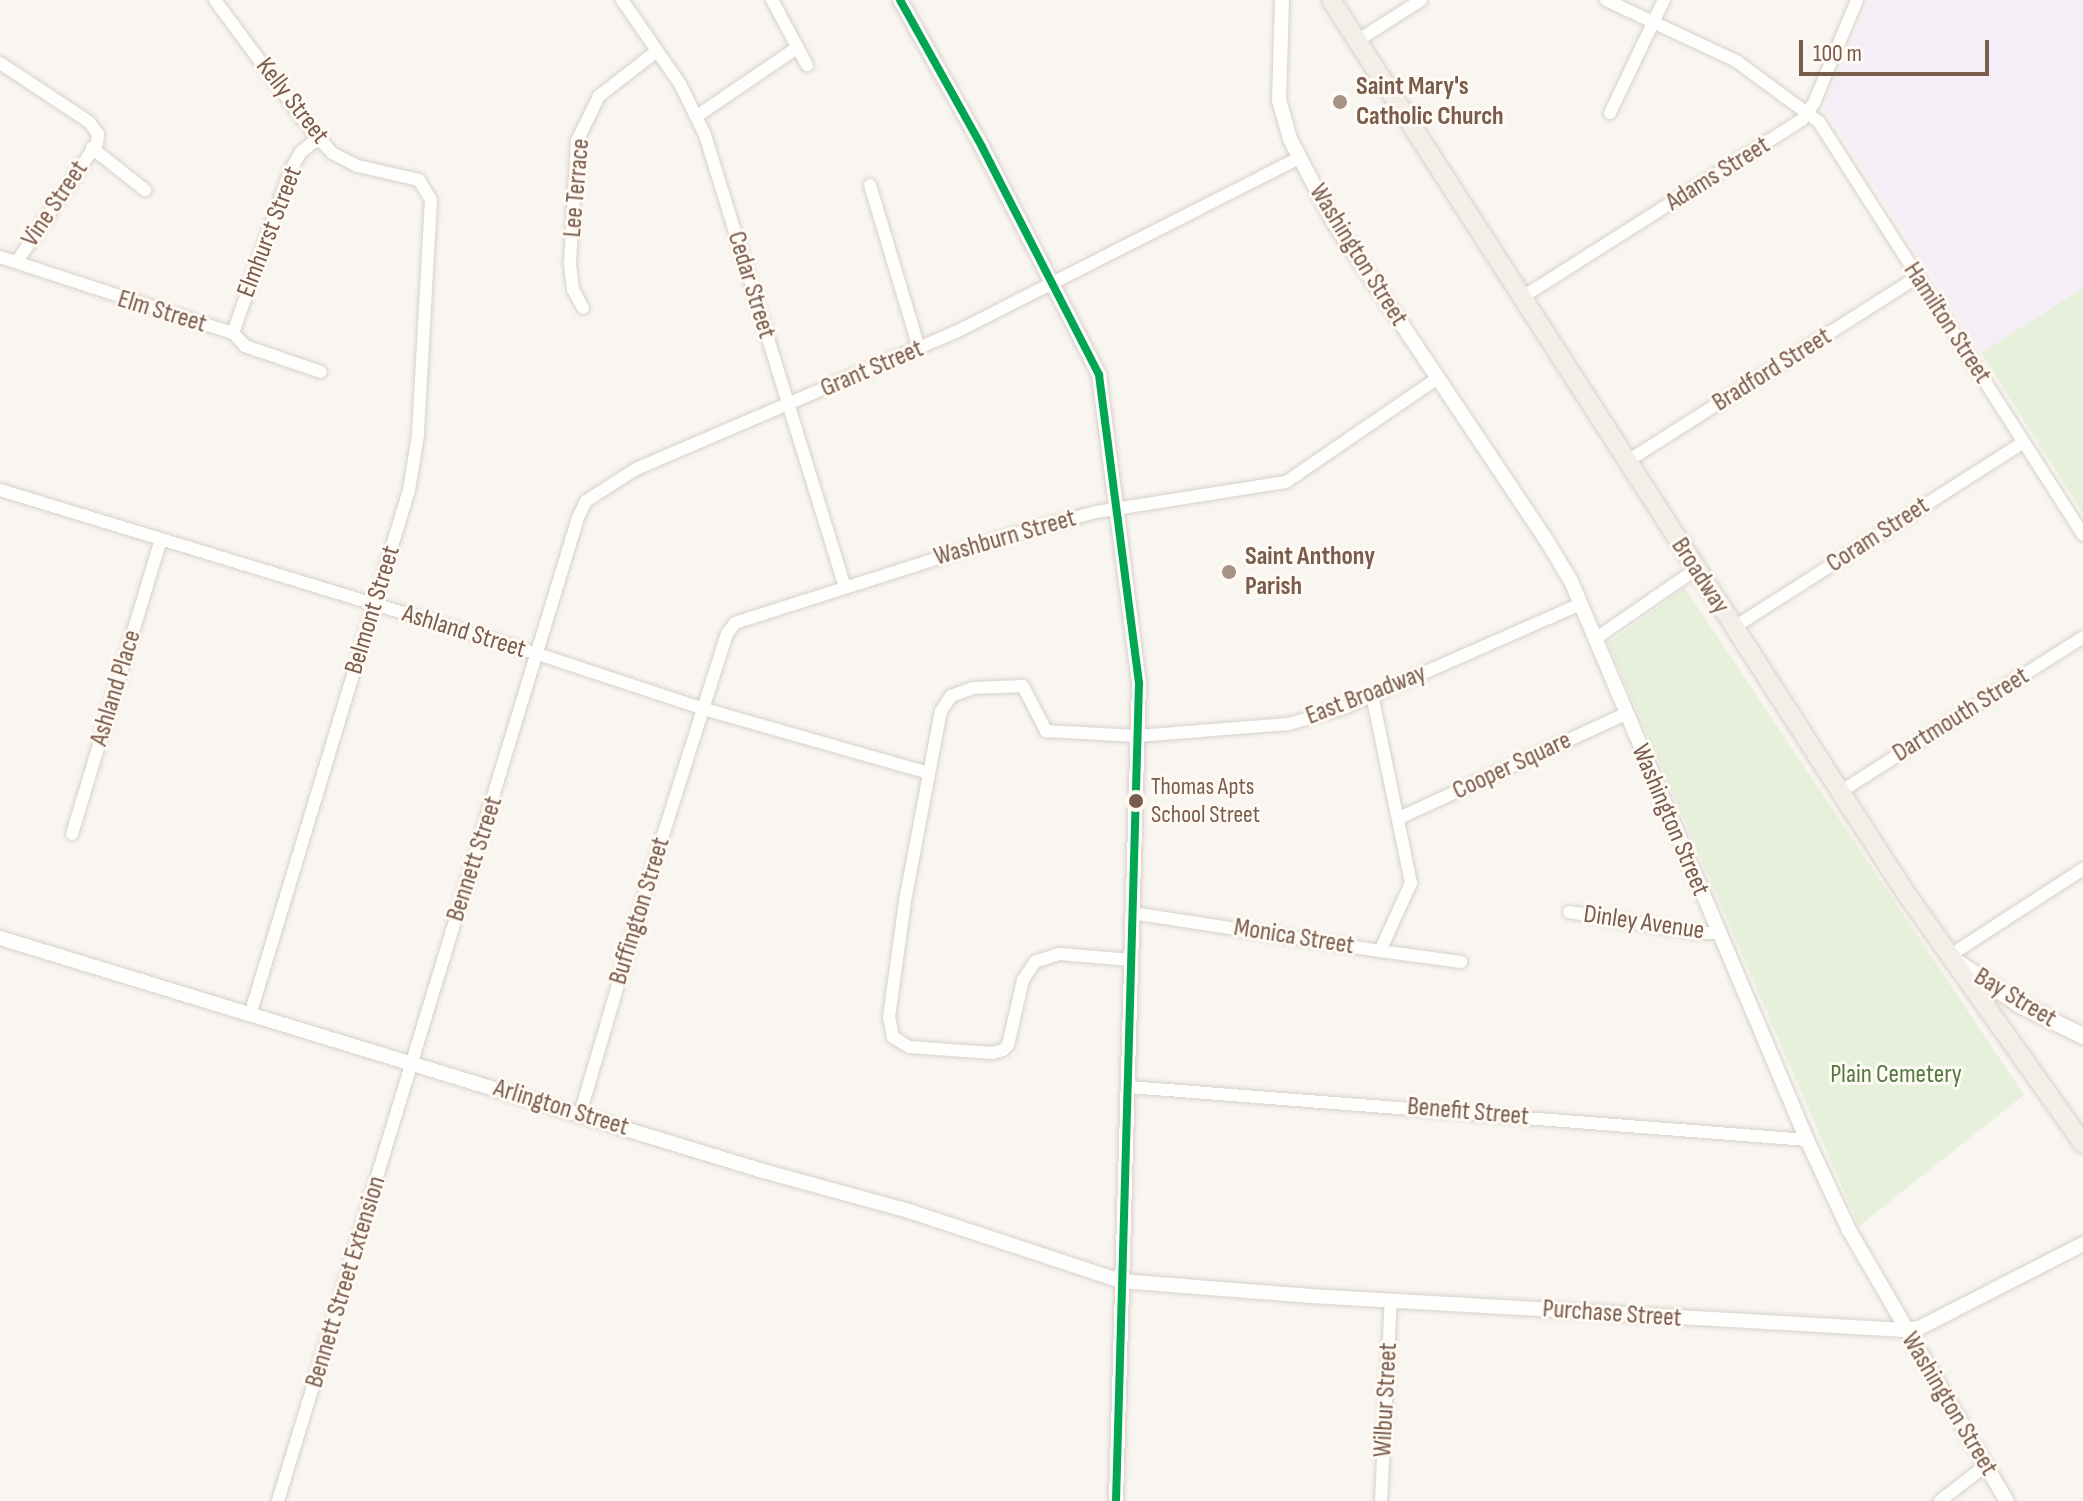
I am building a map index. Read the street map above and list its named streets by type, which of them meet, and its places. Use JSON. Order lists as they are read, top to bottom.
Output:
{
  "streets": {
    "main road": ["Broadway", "Bay Street"],
    "street": [
      "Kelly Street",
      "Adams Street",
      "Lee Terrace",
      "Vine Street",
      "Elmhurst Street",
      "Washington Street",
      "Cedar Street",
      "Elm Street",
      "Hamilton Street",
      "Grant Street",
      "Bradford Street",
      "Coram Street",
      "Washburn Street",
      "Belmont Street",
      "Ashland Street",
      "Ashland Place",
      "East Broadway",
      "Dartmouth Street",
      "Cooper Square",
      "Bennett Street",
      "Buffington Street",
      "Dinley Avenue",
      "Monica Street",
      "Arlington Street",
      "Benefit Street",
      "Bennett Street Extension",
      "Purchase Street",
      "Wilbur Street"
    ]
  },
  "crossings": [
    ["Kelly Street", "Elmhurst Street"],
    ["Kelly Street", "Belmont Street"],
    ["Adams Street", "Hamilton Street"],
    ["Adams Street", "Broadway"],
    ["Lee Terrace", "Cedar Street"],
    ["Vine Street", "Elm Street"],
    ["Elmhurst Street", "Elm Street"],
    ["Washington Street", "Grant Street"],
    ["Washington Street", "Washburn Street"],
    ["Washington Street", "East Broadway"],
    ["Washington Street", "Cooper Square"],
    ["Washington Street", "Dinley Avenue"],
    ["Washington Street", "Benefit Street"],
    ["Washington Street", "Purchase Street"],
    ["Cedar Street", "Grant Street"],
    ["Cedar Street", "Washburn Street"],
    ["Hamilton Street", "Bradford Street"],
    ["Hamilton Street", "Coram Street"],
    ["Grant Street", "Ashland Street"],
    ["Grant Street", "Bennett Street"],
    ["Bradford Street", "Broadway"],
    ["Coram Street", "Broadway"],
    ["Washburn Street", "Ashland Street"],
    ["Washburn Street", "Buffington Street"],
    ["Broadway", "Dartmouth Street"],
    ["Broadway", "Bay Street"],
    ["Belmont Street", "Ashland Street"],
    ["Belmont Street", "Arlington Street"],
    ["Ashland Street", "Ashland Place"],
    ["Ashland Street", "Bennett Street"],
    ["Ashland Street", "Buffington Street"],
    ["East Broadway", "Monica Street"],
    ["Cooper Square", "Monica Street"],
    ["Bennett Street", "Arlington Street"],
    ["Bennett Street", "Bennett Street Extension"],
    ["Buffington Street", "Arlington Street"],
    ["Arlington Street", "Bennett Street Extension"],
    ["Arlington Street", "Purchase Street"],
    ["Purchase Street", "Wilbur Street"]
  ],
  "parks": ["Plain Cemetery"],
  "places": ["Saint Mary's Catholic Church", "Saint Anthony Parish", "Thomas Apts School Street"],
  "scale_bar": "100 m"
}
